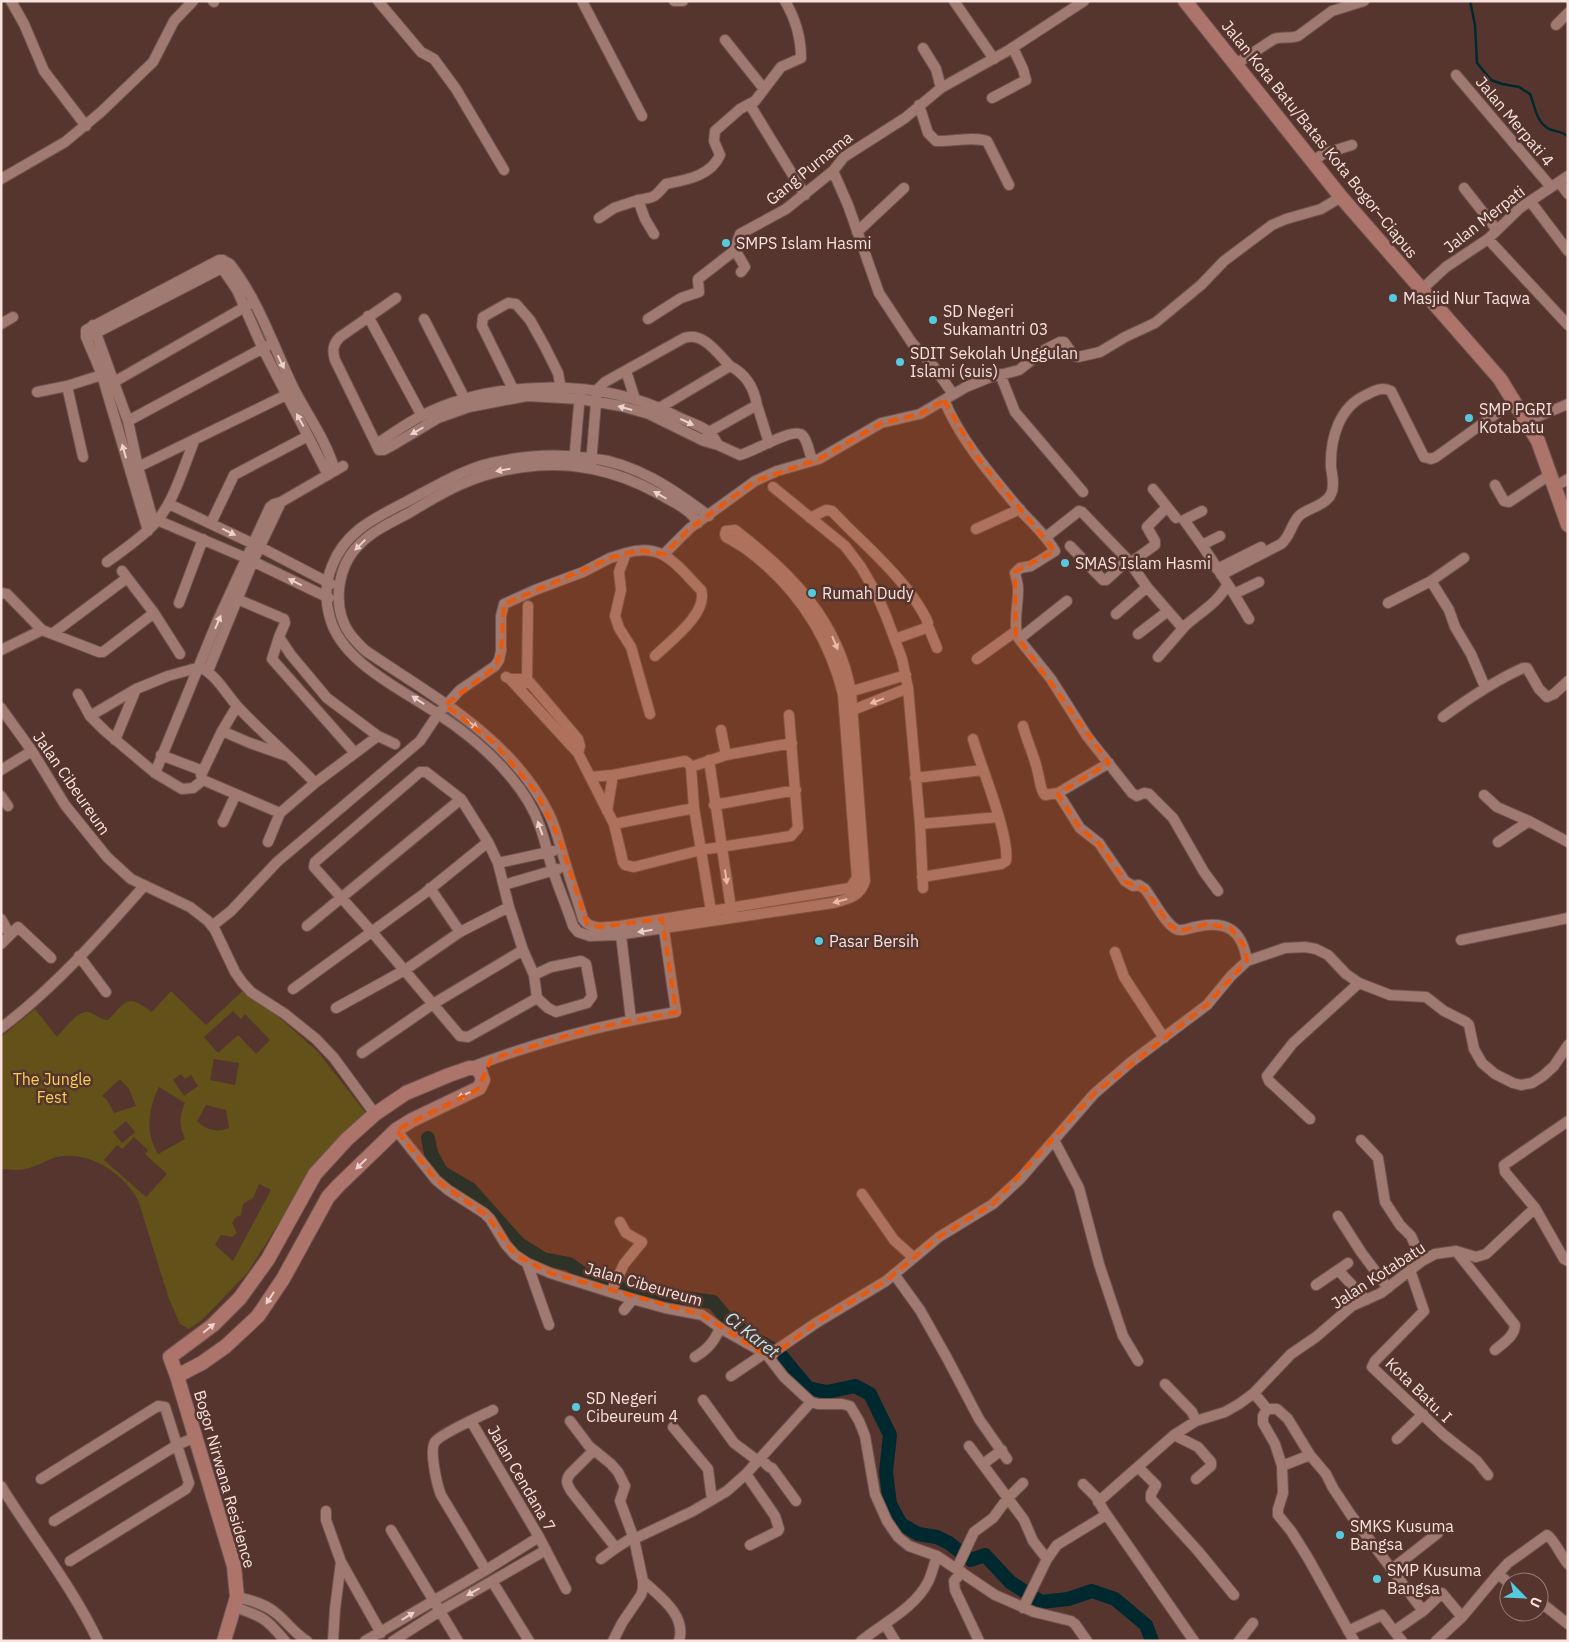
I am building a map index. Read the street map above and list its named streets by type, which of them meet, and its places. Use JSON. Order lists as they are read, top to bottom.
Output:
{
  "streets": {
    "street": [
      "Jalan Merpati 4",
      "Jalan Kota Batu/Batas Kota Bogor–Ciapus",
      "Gang Purnama",
      "Jalan Merpati",
      "Jalan Cibeureum",
      "Jalan Kotabatu",
      "Kota Batu. I",
      "Jalan Cendana 7",
      "Bogor Nirwana Residence"
    ]
  },
  "crossings": [
    ["Jalan Merpati 4", "Jalan Merpati"],
    ["Jalan Kota Batu/Batas Kota Bogor–Ciapus", "Jalan Merpati"],
    ["Jalan Kotabatu", "Kota Batu. I"]
  ],
  "water": ["Ci Karet"],
  "parks": ["The Jungle Fest"],
  "places": [
    "SMPS Islam Hasmi",
    "Masjid Nur Taqwa",
    "SD Negeri Sukamantri 03",
    "SDIT Sekolah Unggulan Islami (suis)",
    "SMP PGRI Kotabatu",
    "SMAS Islam Hasmi",
    "Rumah Dudy",
    "Pasar Bersih",
    "SD Negeri Cibeureum 4",
    "SMKS Kusuma Bangsa",
    "SMP Kusuma Bangsa"
  ],
  "north": "bottom right"
}
